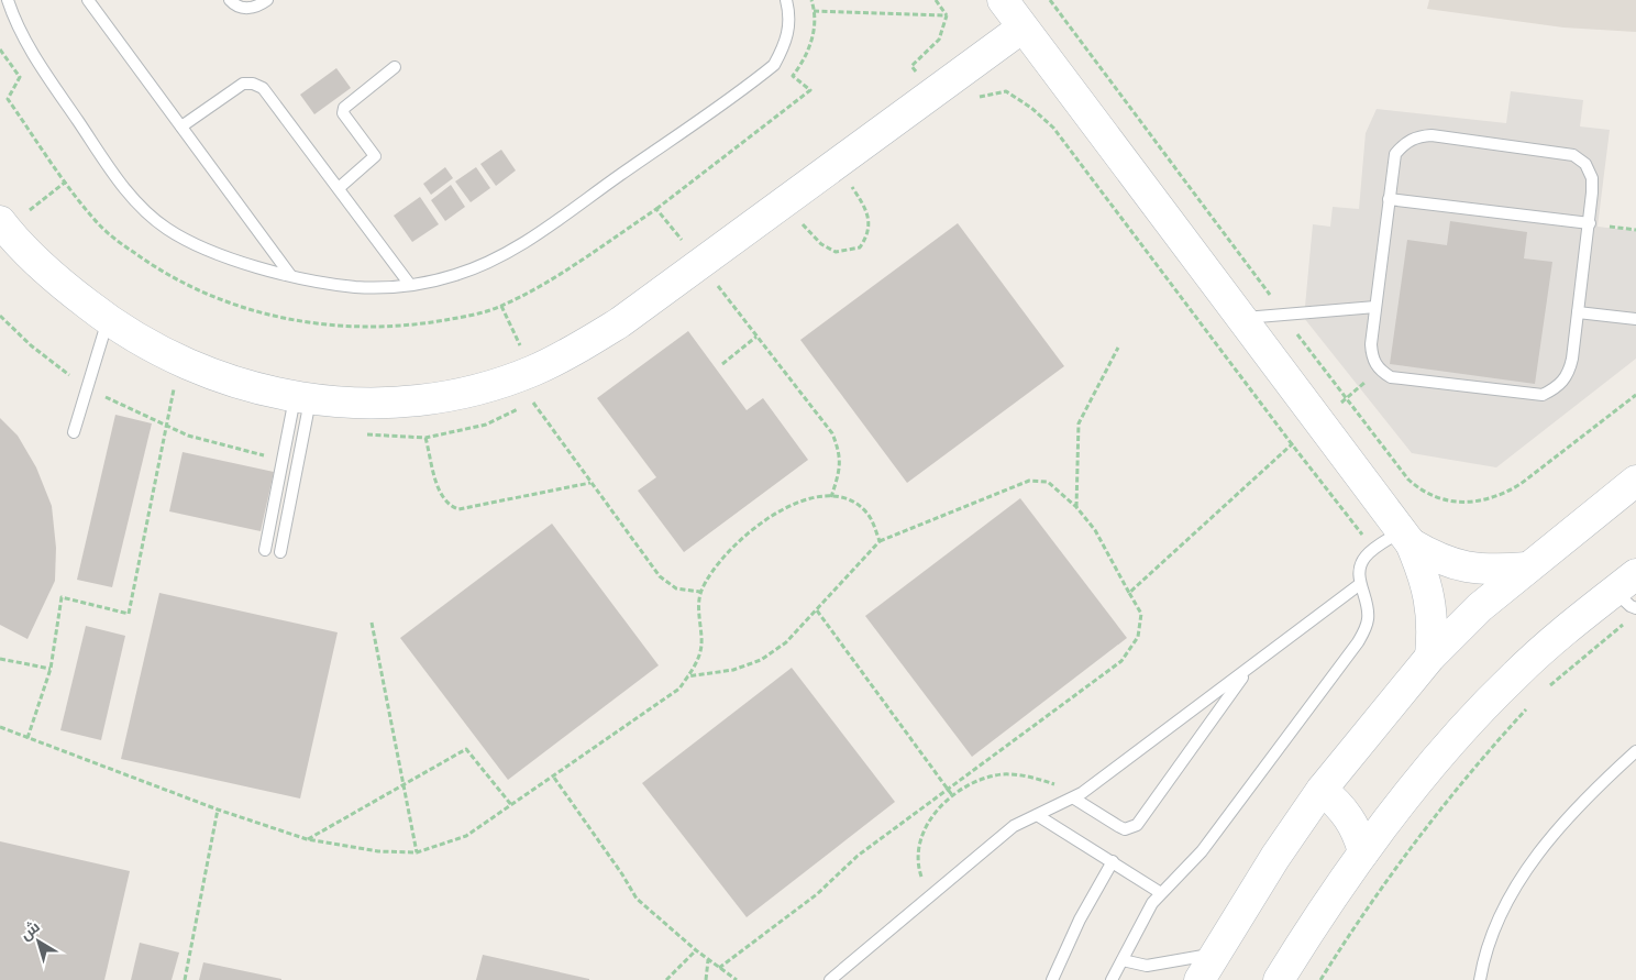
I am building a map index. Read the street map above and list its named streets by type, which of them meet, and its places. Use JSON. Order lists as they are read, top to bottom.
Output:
{
  "north": "top left"
}
